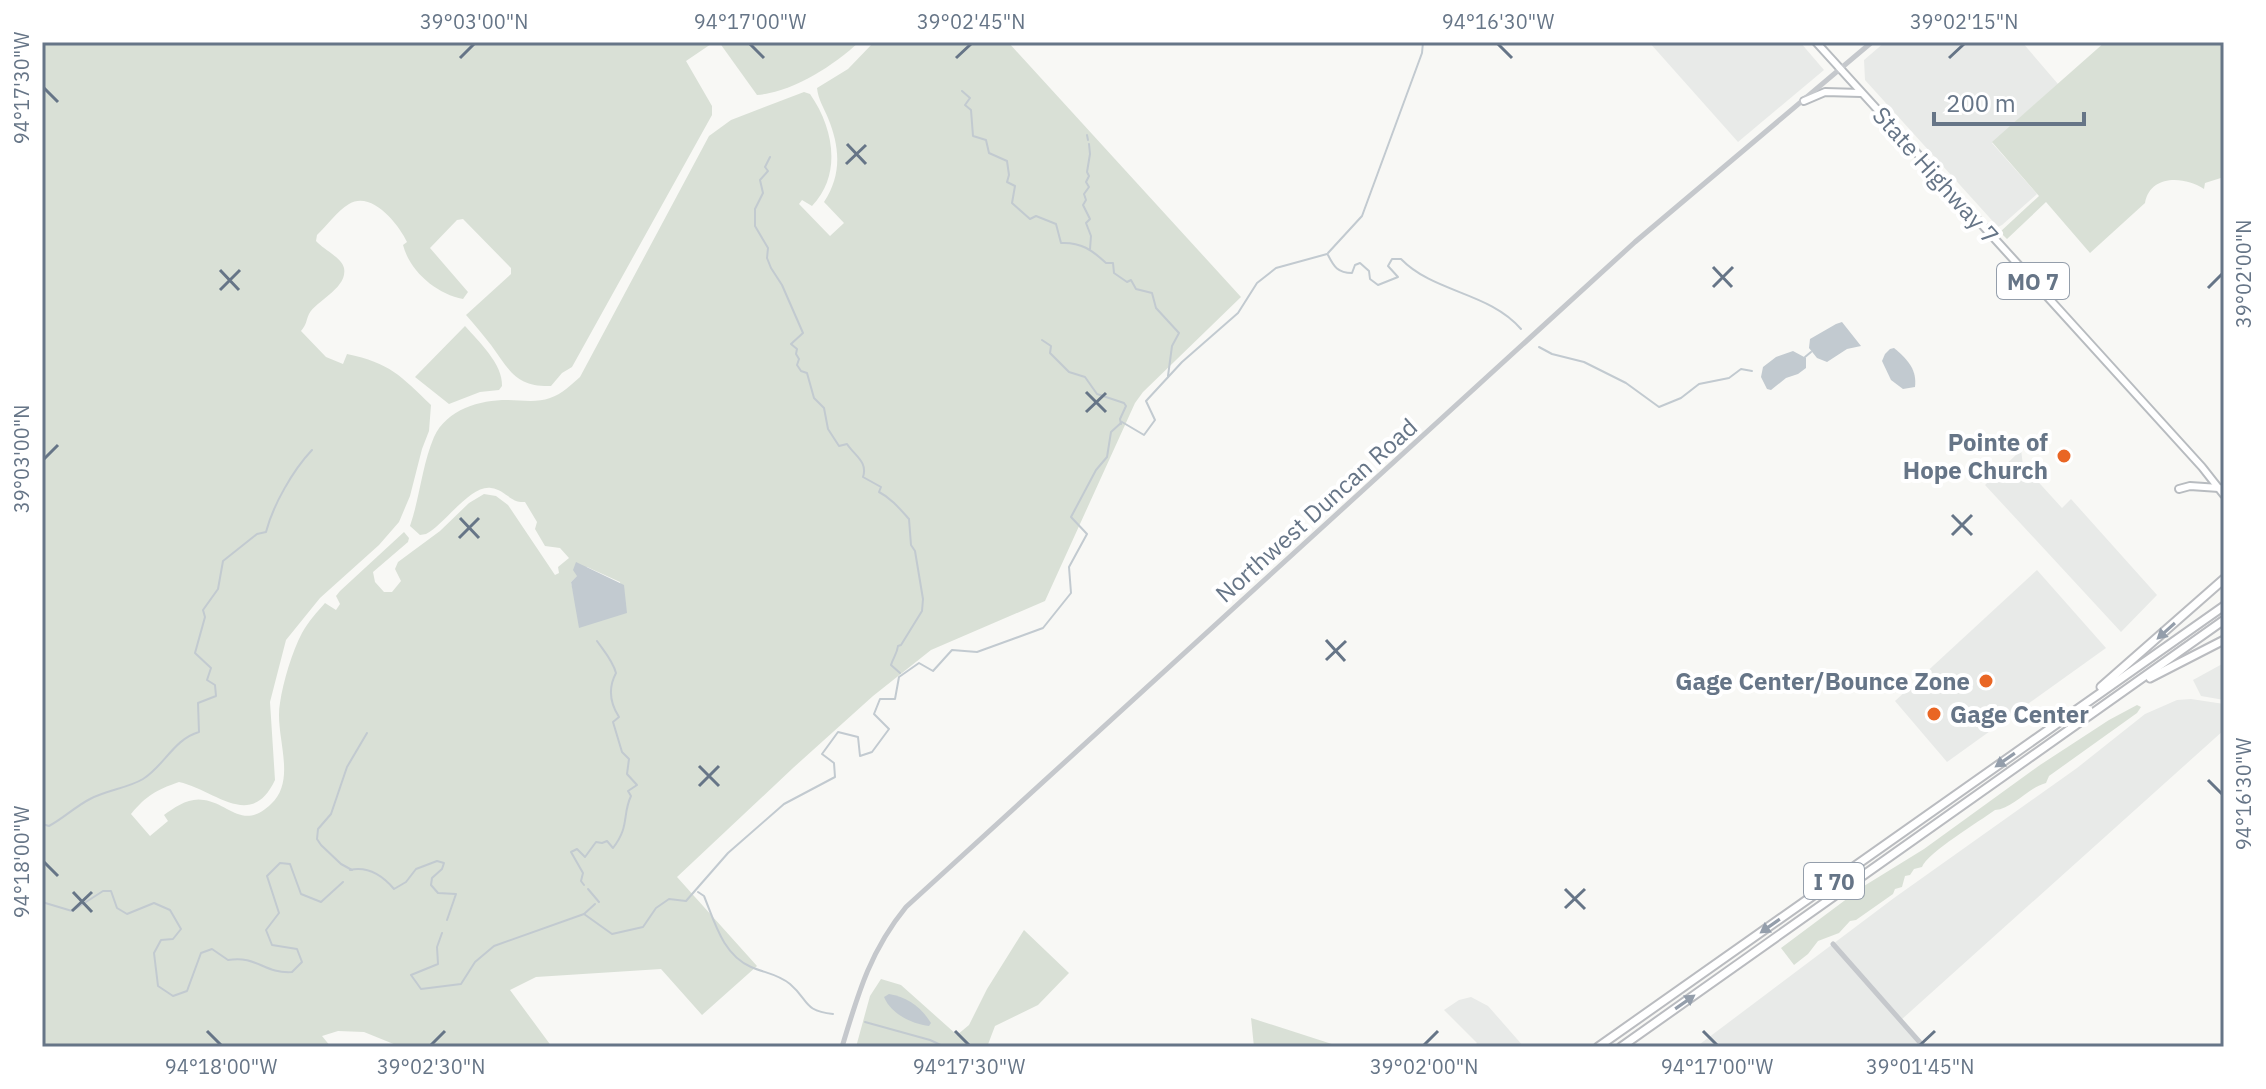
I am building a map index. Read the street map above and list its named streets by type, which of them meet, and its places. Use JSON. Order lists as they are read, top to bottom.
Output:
{
  "streets": {
    "highway": ["I 70"],
    "main road": ["State Highway 7", "MO 7"],
    "street": ["Northwest Duncan Road"]
  },
  "crossings": [
    ["State Highway 7", "MO 7"],
    ["State Highway 7", "Northwest Duncan Road"],
    ["MO 7", "Northwest Duncan Road"]
  ],
  "places": ["Pointe of Hope Church", "Gage Center/Bounce Zone", "Gage Center"],
  "scale_bar": "200 m",
  "coordinates": [
    "39°03'00\"N",
    "94°17'00\"W",
    "39°02'45\"N",
    "94°16'30\"W",
    "39°02'15\"N",
    "94°17'30\"W",
    "39°02'00\"N",
    "94°18'00\"W",
    "39°02'30\"N",
    "39°01'45\"N"
  ]
}
